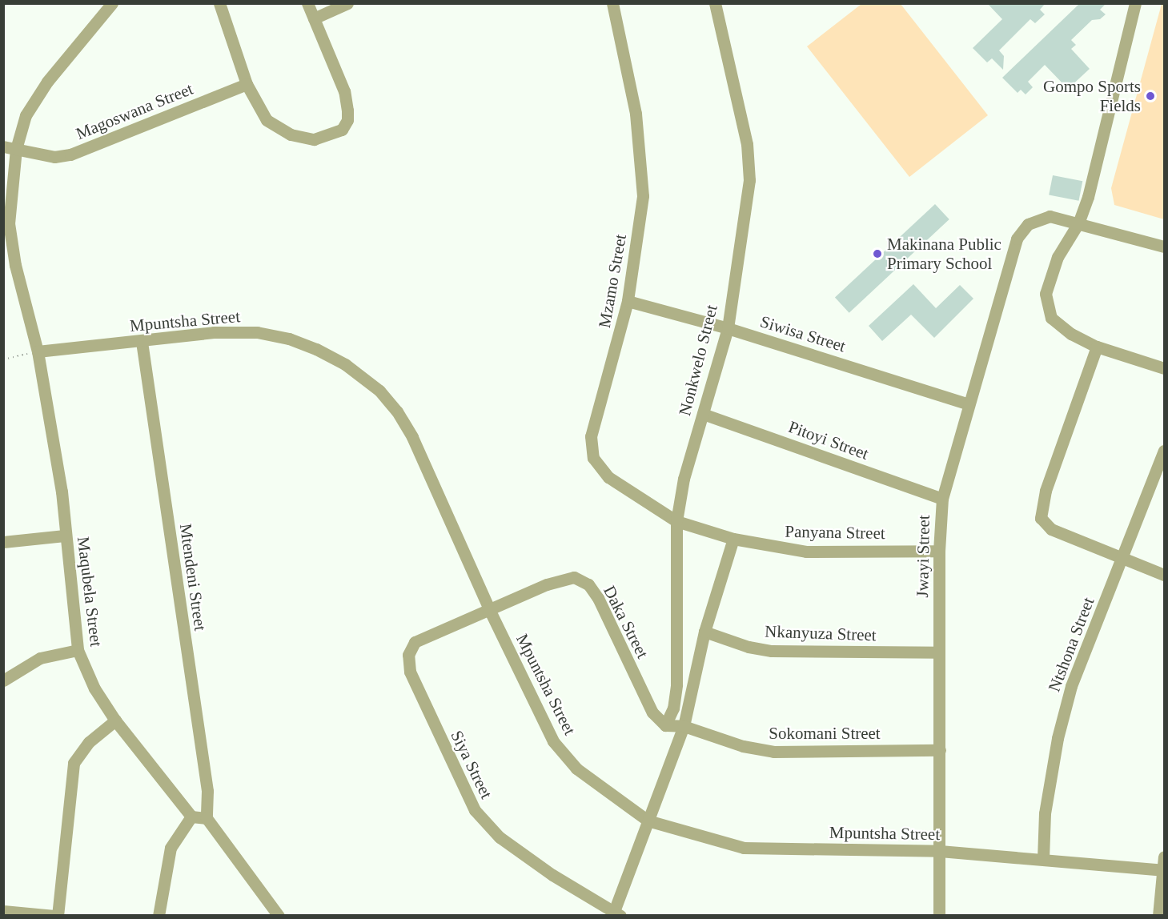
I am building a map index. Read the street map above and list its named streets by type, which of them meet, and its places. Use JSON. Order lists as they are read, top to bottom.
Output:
{
  "streets": {
    "street": [
      "Magoswana Street",
      "Mzamo Street",
      "Mpuntsha Street",
      "Siwisa Street",
      "Nonkwelo Street",
      "Pitoyi Street",
      "Panyana Street",
      "Jwayi Street",
      "Mtendeni Street",
      "Maqubela Street",
      "Daka Street",
      "Nkanyuza Street",
      "Ntshona Street",
      "Sokomani Street",
      "Siya Street"
    ]
  },
  "crossings": [
    ["Magoswana Street", "Maqubela Street"],
    ["Mzamo Street", "Siwisa Street"],
    ["Mzamo Street", "Nonkwelo Street"],
    ["Mzamo Street", "Panyana Street"],
    ["Mpuntsha Street", "Jwayi Street"],
    ["Mpuntsha Street", "Mtendeni Street"],
    ["Mpuntsha Street", "Maqubela Street"],
    ["Mpuntsha Street", "Daka Street"],
    ["Mpuntsha Street", "Ntshona Street"],
    ["Mpuntsha Street", "Siya Street"],
    ["Siwisa Street", "Nonkwelo Street"],
    ["Siwisa Street", "Jwayi Street"],
    ["Nonkwelo Street", "Pitoyi Street"],
    ["Nonkwelo Street", "Panyana Street"],
    ["Nonkwelo Street", "Daka Street"],
    ["Pitoyi Street", "Jwayi Street"],
    ["Panyana Street", "Jwayi Street"],
    ["Jwayi Street", "Nkanyuza Street"],
    ["Jwayi Street", "Sokomani Street"],
    ["Daka Street", "Siya Street"]
  ],
  "places": ["Gompo Sports Fields", "Makinana Public Primary School"]
}
